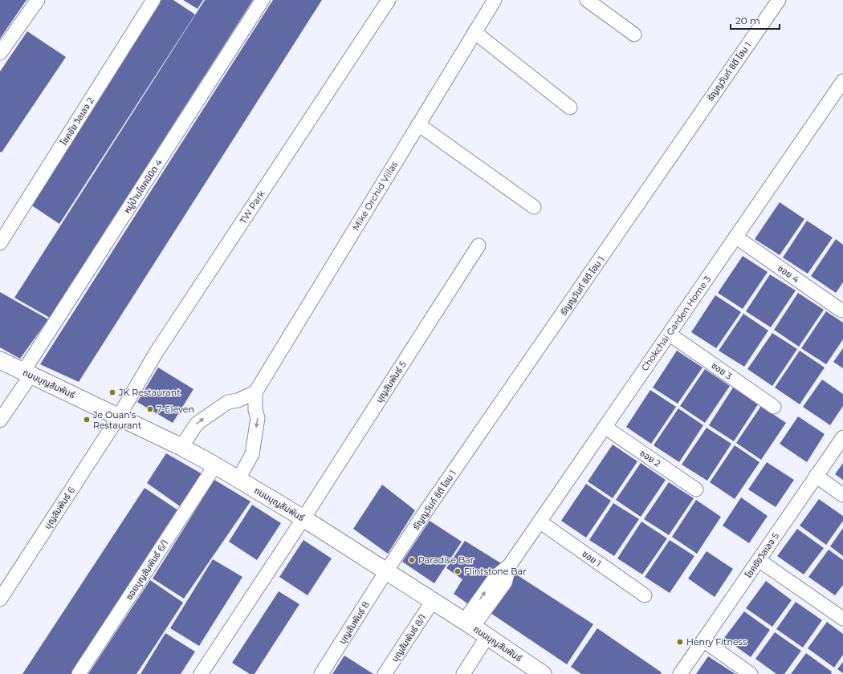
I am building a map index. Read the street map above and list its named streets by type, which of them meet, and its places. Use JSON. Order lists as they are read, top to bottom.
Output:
{
  "streets": {
    "street": [
      "ธัญญวันท์ ซิตี โฮม 1",
      "โชคชัย วิลเลจ 2",
      "หมู่บ้านโชคนิมิต 4",
      "Mike Orchid Villas",
      "TW Park",
      "ซอย 4",
      "Chokchai Garden Home 3",
      "ซอย 3",
      "บุญสัมพันธ์ 5",
      "ถนนบุญสัมพันธ์",
      "ซอย 2",
      "บุญสัมพันธ์ 6",
      "โชคชัยวิลเลจ 5",
      "ซอย 1",
      "ซอยบุญสัมพันธ์ 6/1",
      "บุญสัมพันธ์ 8",
      "บุญสัมพันธ์ 8/1"
    ]
  },
  "crossings": [
    ["ธัญญวันท์ ซิตี โฮม 1", "ถนนบุญสัมพันธ์"],
    ["ธัญญวันท์ ซิตี โฮม 1", "บุญสัมพันธ์ 8"],
    ["หมู่บ้านโชคนิมิต 4", "ถนนบุญสัมพันธ์"],
    ["TW Park", "ถนนบุญสัมพันธ์"],
    ["TW Park", "บุญสัมพันธ์ 6"],
    ["ซอย 4", "Chokchai Garden Home 3"],
    ["Chokchai Garden Home 3", "ซอย 3"],
    ["Chokchai Garden Home 3", "ถนนบุญสัมพันธ์"],
    ["Chokchai Garden Home 3", "ซอย 2"],
    ["Chokchai Garden Home 3", "ซอย 1"],
    ["บุญสัมพันธ์ 5", "ถนนบุญสัมพันธ์"],
    ["ถนนบุญสัมพันธ์", "บุญสัมพันธ์ 6"],
    ["ถนนบุญสัมพันธ์", "ซอยบุญสัมพันธ์ 6/1"],
    ["ถนนบุญสัมพันธ์", "บุญสัมพันธ์ 8"],
    ["ถนนบุญสัมพันธ์", "บุญสัมพันธ์ 8/1"]
  ],
  "places": [
    "JK Restaurant",
    "7-Eleven",
    "Je Ouan’s Restaurant",
    "Paradise Bar",
    "Flintstone Bar",
    "Henry Fitness"
  ],
  "scale_bar": "20 m"
}
